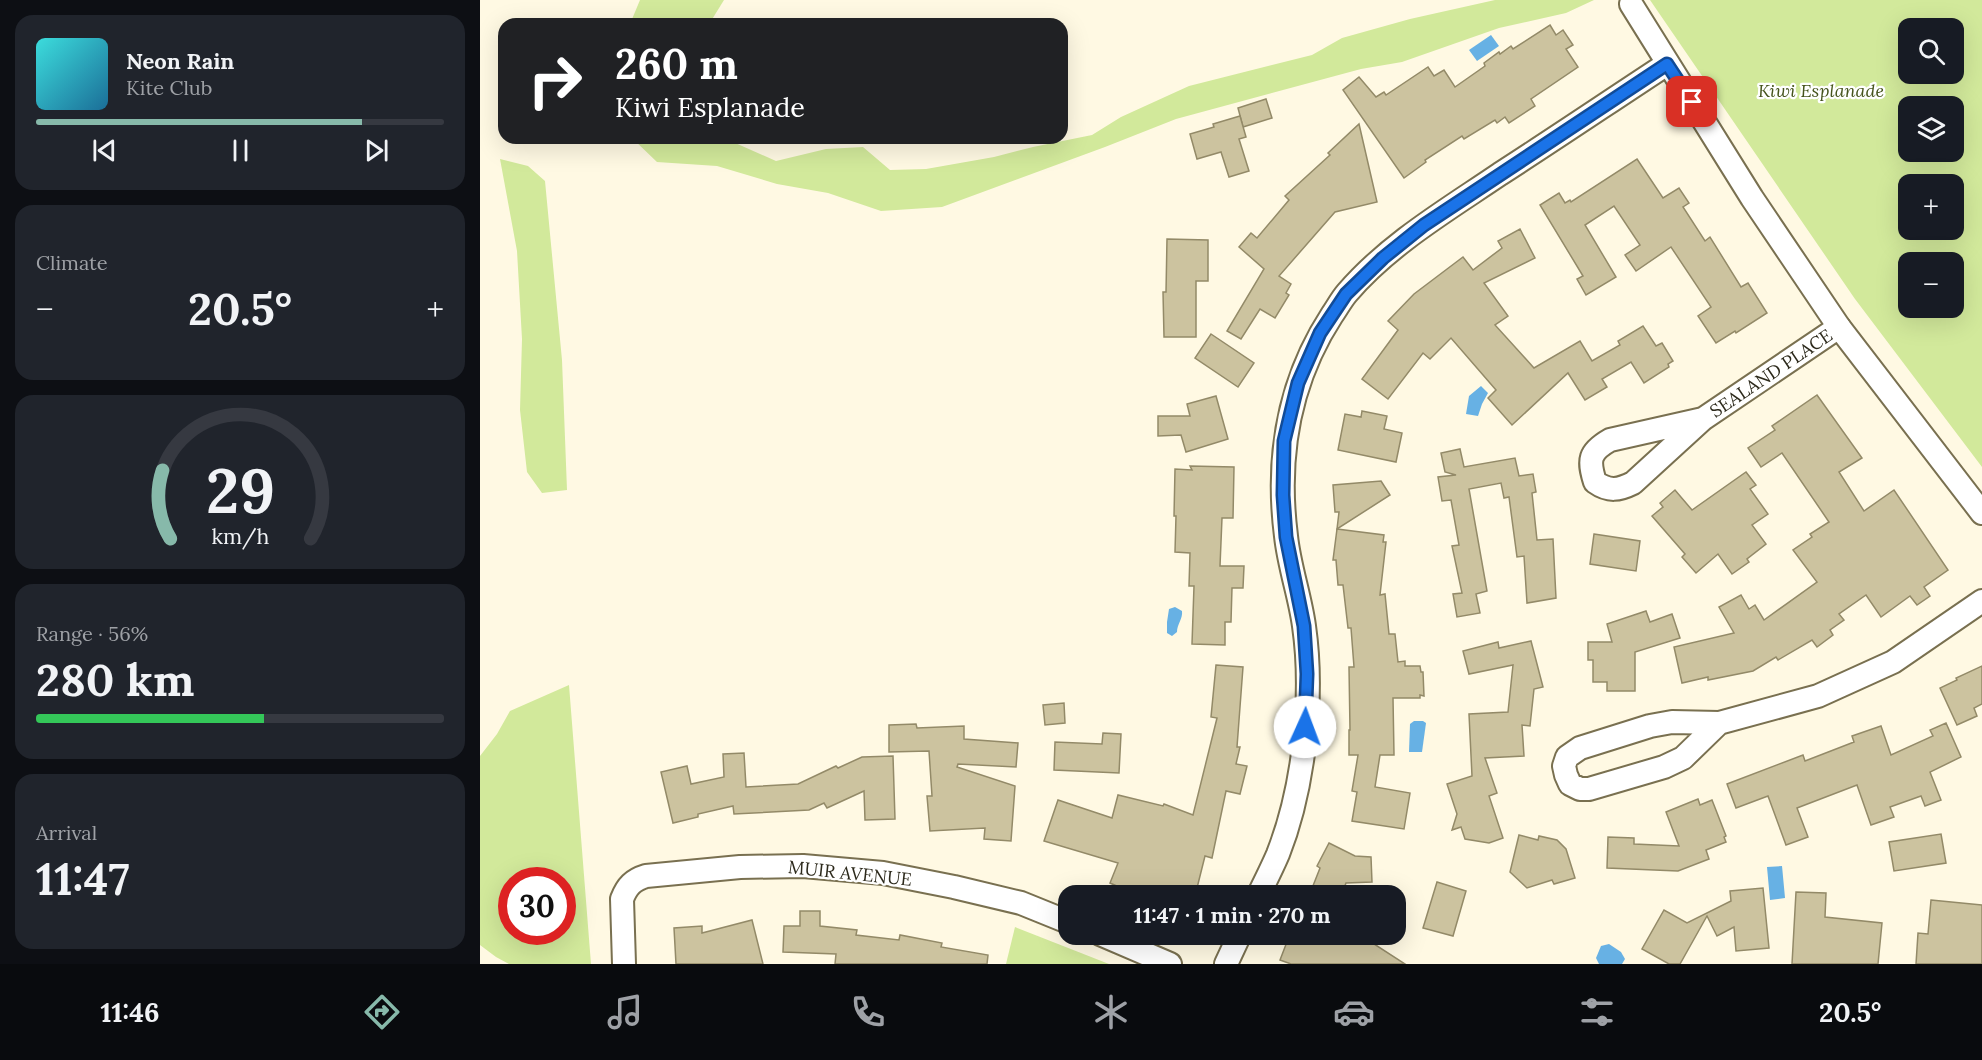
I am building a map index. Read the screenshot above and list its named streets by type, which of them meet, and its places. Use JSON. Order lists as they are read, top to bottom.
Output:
{
  "streets": {
    "street": ["SEALAND PLACE", "MUIR AVENUE"]
  },
  "parks": ["Kiwi Esplanade"],
  "page": {
    "map_buttons": ["+", "−"],
    "turn": ["260 m", "Kiwi Esplanade"],
    "song": ["Neon Rain", "Kite Club"],
    "tile": [
      "Climate",
      ["Range · 56%", "280 km"],
      ["Arrival", "11:47"]
    ],
    "heat": ["−", "20.5°", "+"],
    "limit": "30",
    "trip": "11:47 · 1 min · 270 m",
    "tabs": ["11:46", "20.5°"],
    "gauge": ["29", "km/h"]
  }
}
